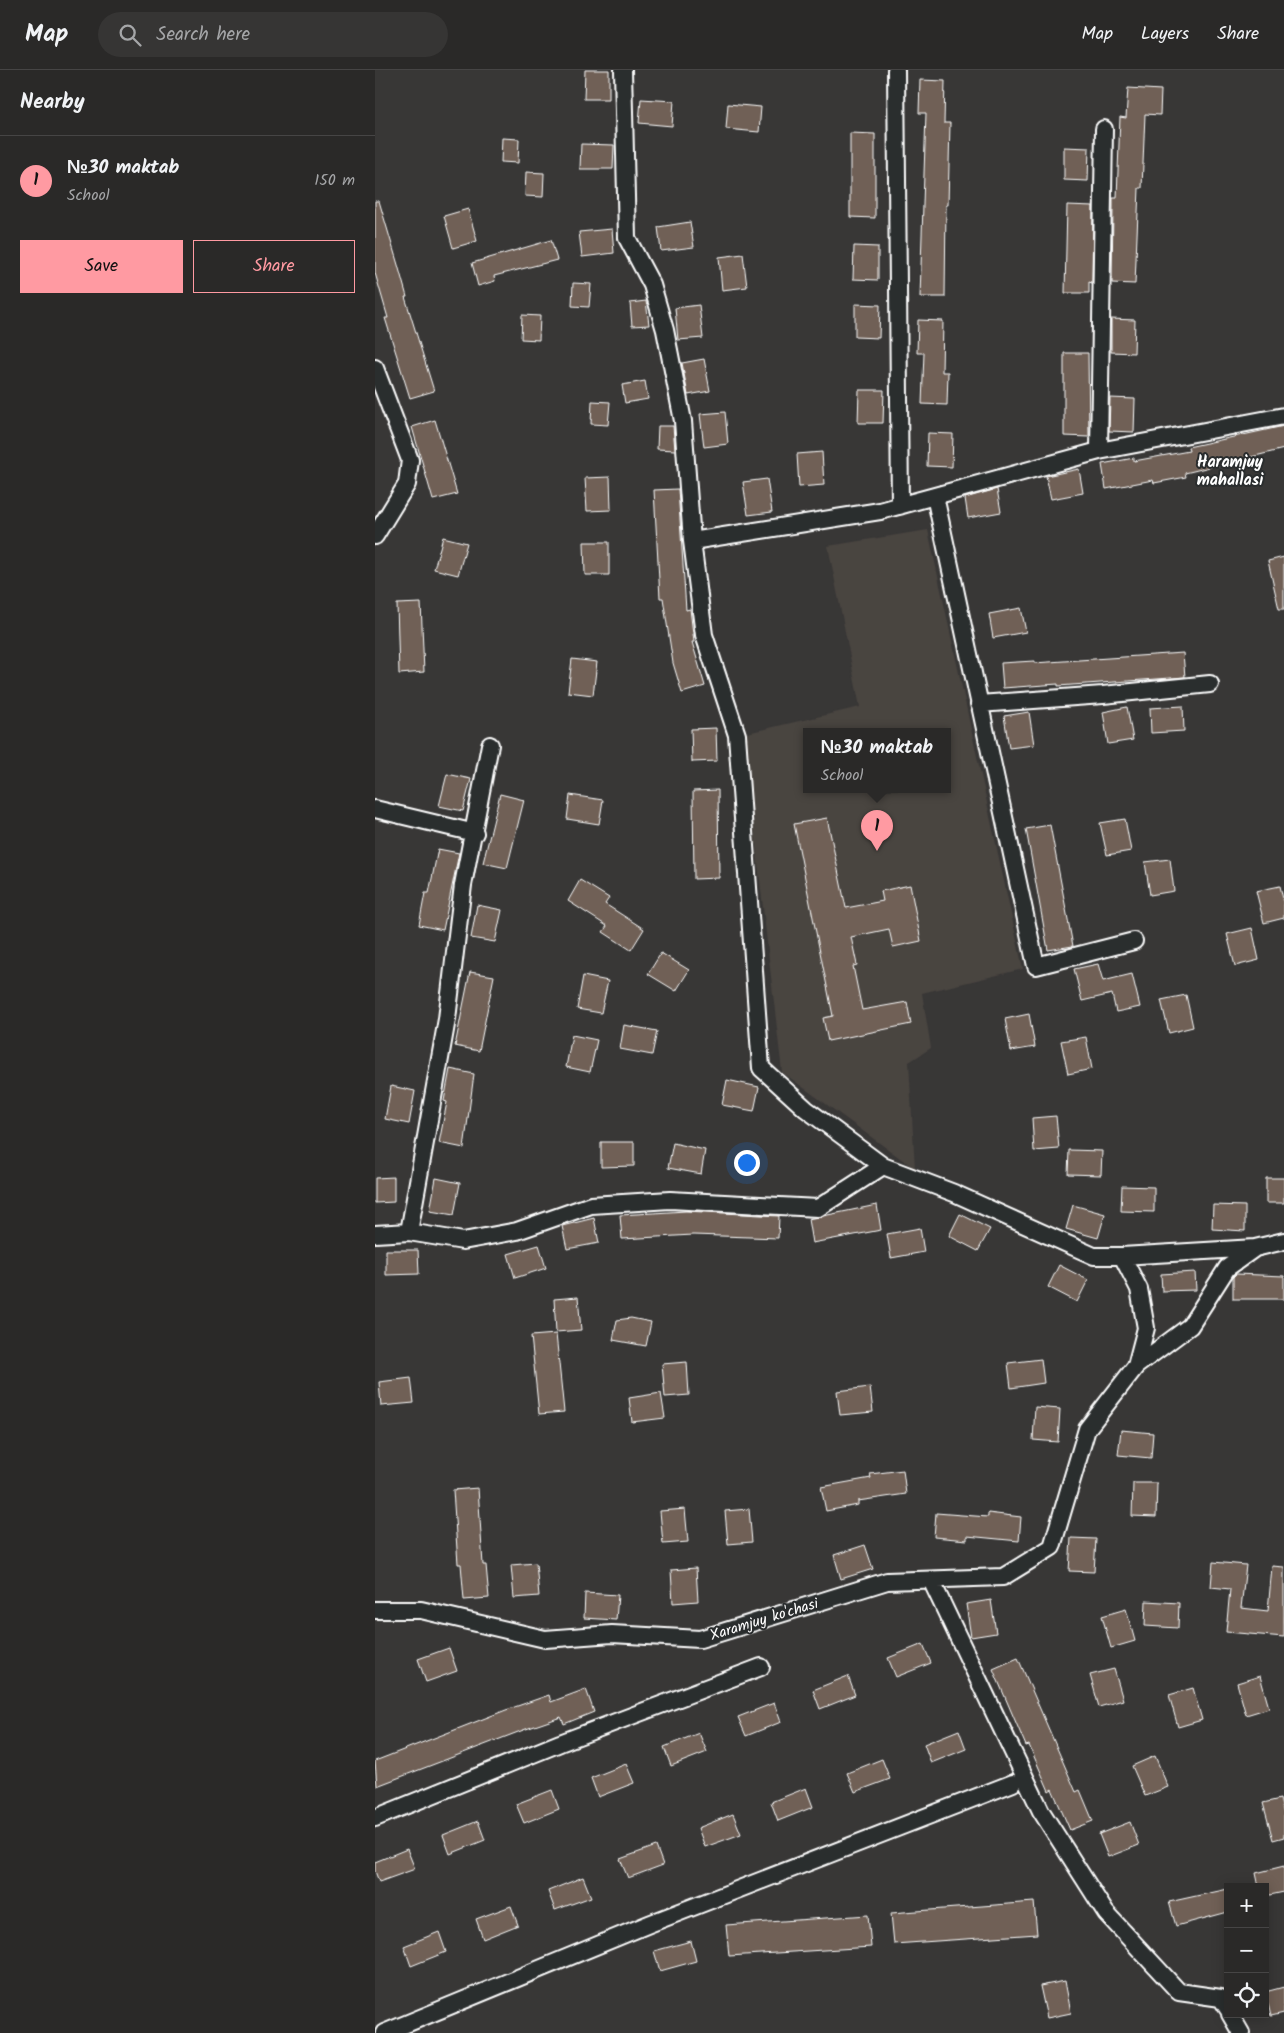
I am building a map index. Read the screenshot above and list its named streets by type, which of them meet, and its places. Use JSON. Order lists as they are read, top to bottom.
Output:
{
  "streets": {
    "street": ["Xaramjuy ko'chasi"]
  },
  "districts": ["Haramjuy mahallasi"],
  "page": {
    "header": "Map",
    "search": "Search here",
    "nav": ["Map", "Layers", "Share"],
    "heading": "Nearby",
    "list": [
      {
        "mark": "1",
        "name": "№30 maktab",
        "note": "School",
        "value": "150 m"
      }
    ],
    "buttons": ["Save", "Share"],
    "popup": ["№30 maktab", "School"],
    "pins": "1",
    "map_buttons": ["+", "−"]
  }
}
